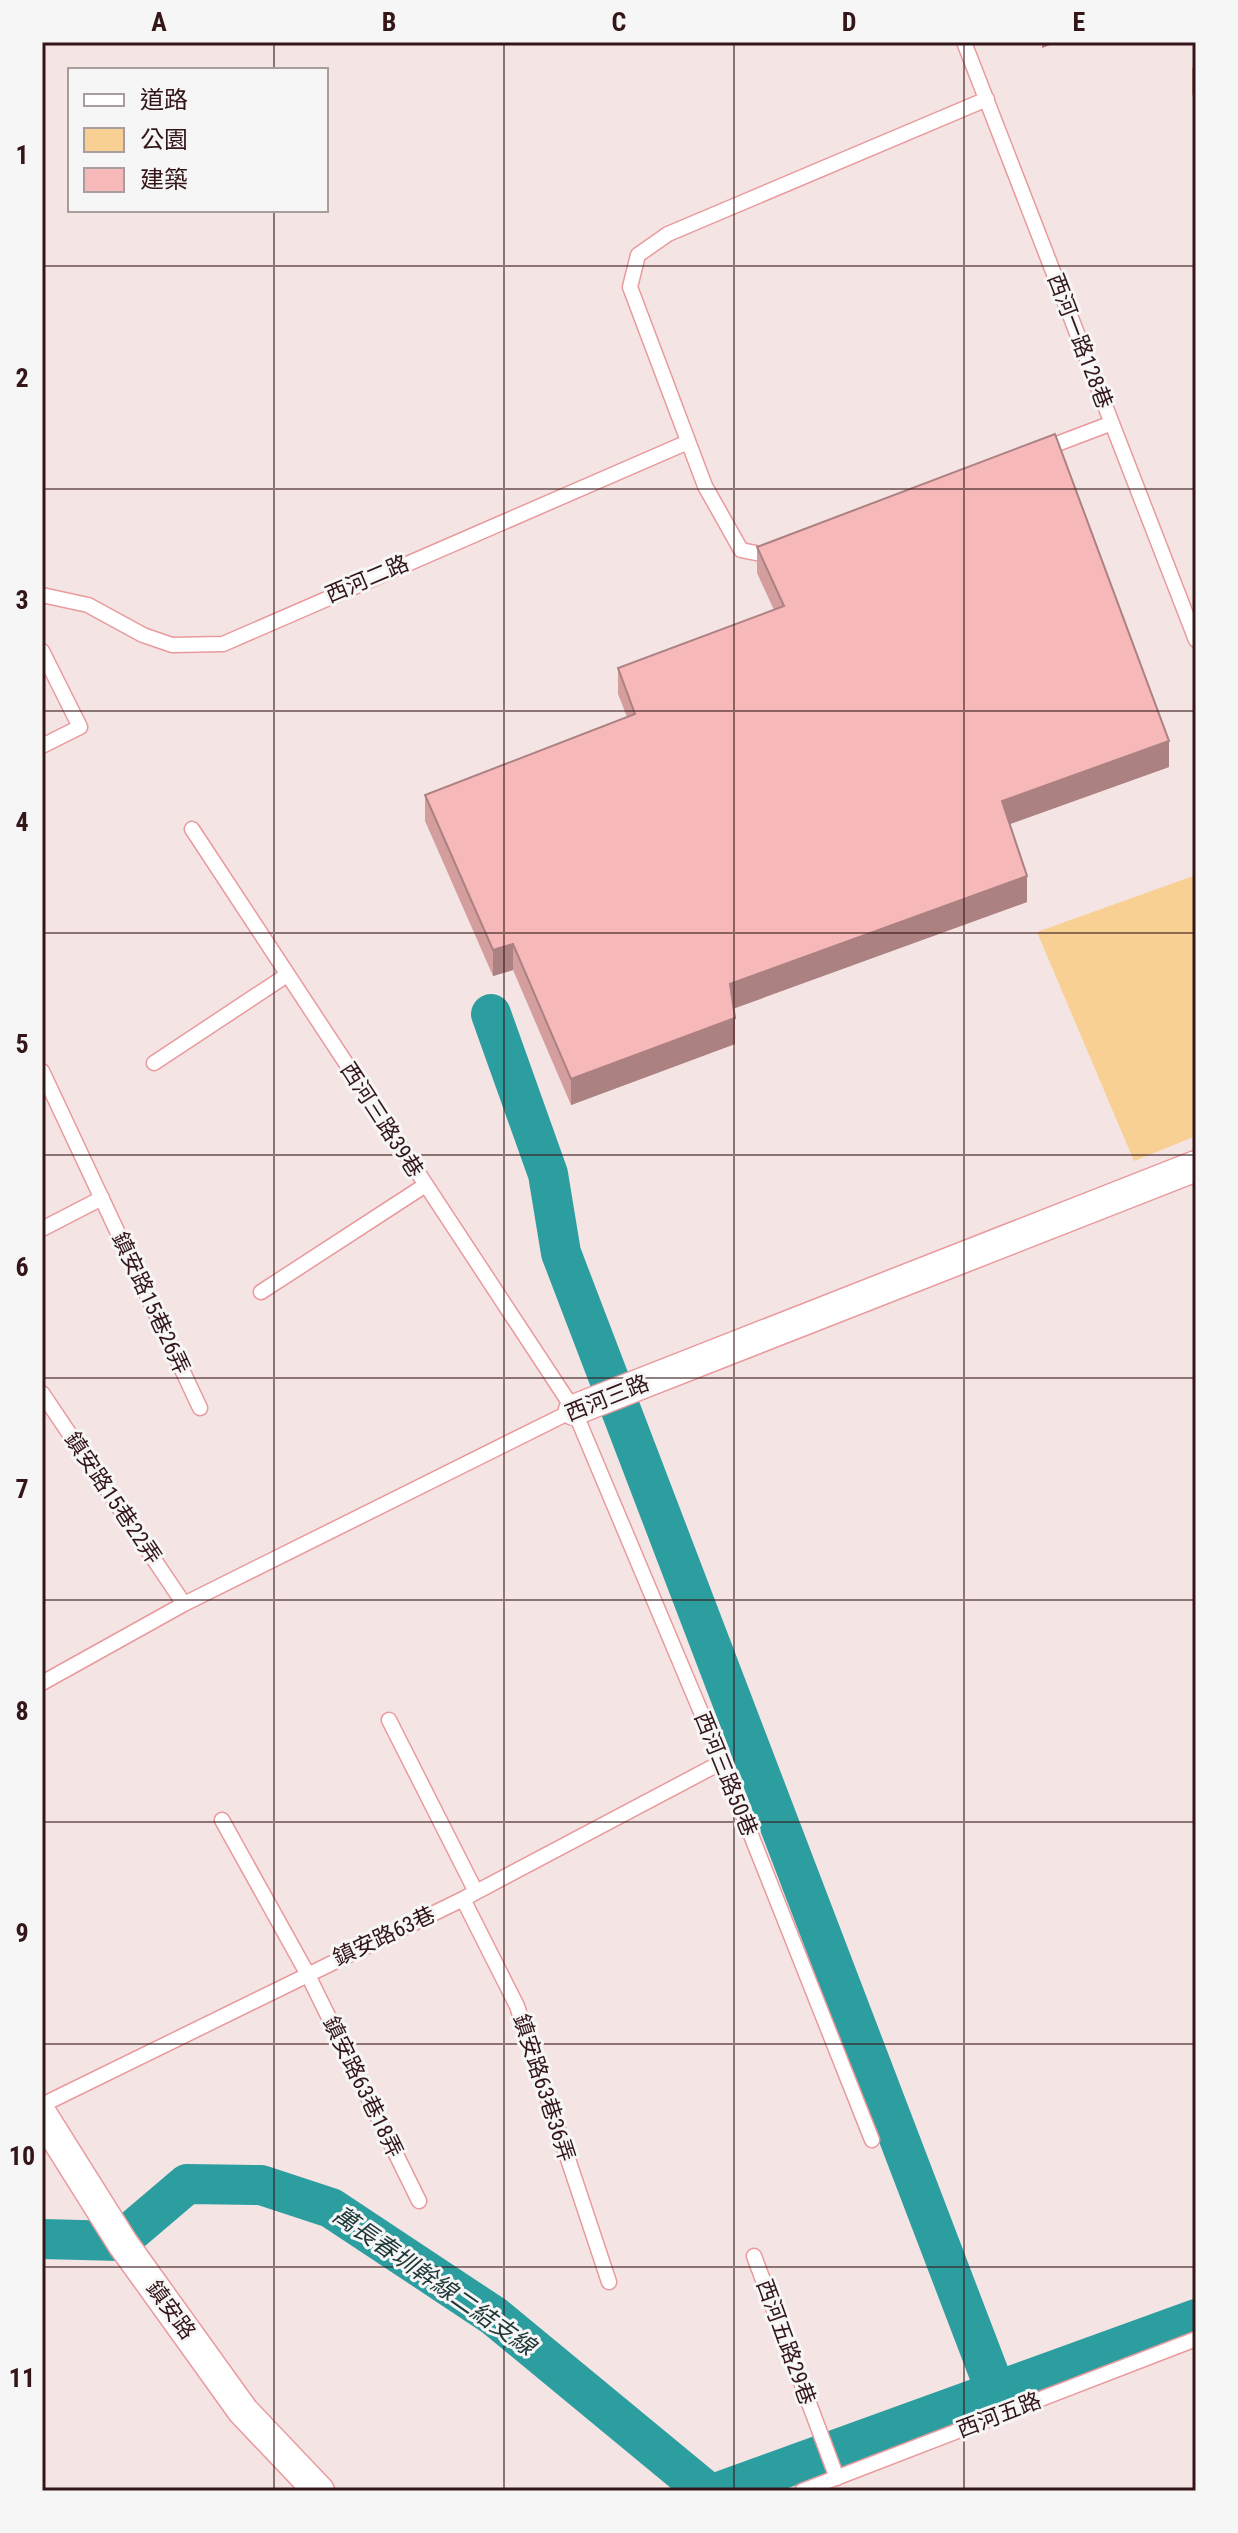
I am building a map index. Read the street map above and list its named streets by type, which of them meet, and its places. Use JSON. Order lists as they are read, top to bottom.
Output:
{
  "streets": {
    "street": ["西河三路", "鎮安路"],
    "lane": [
      "西河一路128巷",
      "西河二路",
      "西河三路39巷",
      "鎮安路15巷26弄",
      "鎮安路15巷22弄",
      "西河三路50巷",
      "鎮安路63巷",
      "鎮安路63巷18弄",
      "鎮安路63巷36弄",
      "西河五路29巷",
      "西河五路"
    ]
  },
  "crossings": [
    ["西河三路39巷", "西河三路"],
    ["西河三路39巷", "西河三路50巷"],
    ["西河三路", "鎮安路15巷22弄"],
    ["西河三路", "西河三路50巷"],
    ["西河三路50巷", "鎮安路63巷"],
    ["鎮安路63巷", "鎮安路63巷18弄"],
    ["鎮安路63巷", "鎮安路63巷36弄"],
    ["西河五路29巷", "西河五路"]
  ],
  "water": ["萬長春圳幹線二結支線"],
  "legend": ["道路", "公園", "建築"],
  "grid": {
    "columns": [
      "A",
      "B",
      "C",
      "D",
      "E"
    ],
    "rows": [
      "1",
      "2",
      "3",
      "4",
      "5",
      "6",
      "7",
      "8",
      "9",
      "10",
      "11"
    ]
  }
}
